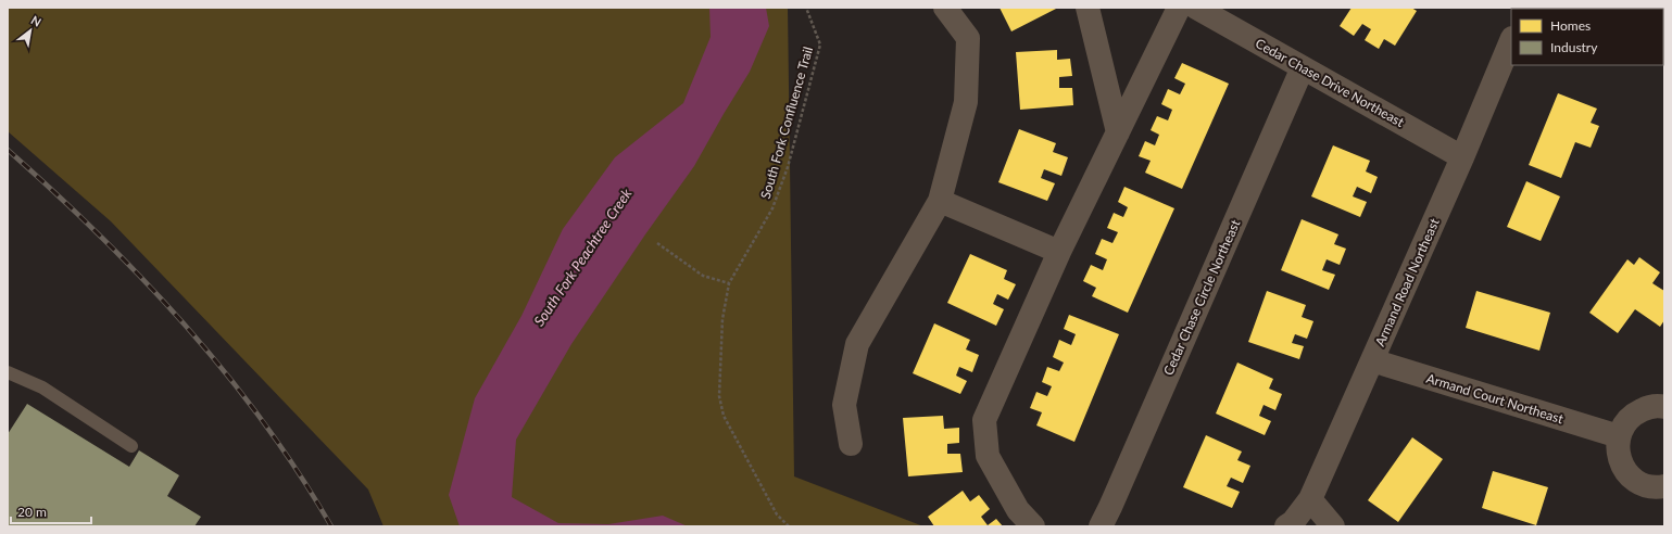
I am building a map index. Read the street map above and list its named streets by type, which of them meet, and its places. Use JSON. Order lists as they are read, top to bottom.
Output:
{
  "streets": {
    "street": [
      "Cedar Chase Drive Northeast",
      "Armand Road Northeast",
      "Cedar Chase Circle Northeast",
      "Armand Court Northeast"
    ],
    "path": ["South Fork Confluence Trail"]
  },
  "crossings": [
    ["Cedar Chase Drive Northeast", "Armand Road Northeast"],
    ["Cedar Chase Drive Northeast", "Cedar Chase Circle Northeast"],
    ["Armand Road Northeast", "Armand Court Northeast"]
  ],
  "water": ["South Fork Peachtree Creek"],
  "legend": ["Homes", "Industry"],
  "scale_bar": "20 m",
  "north": "top right"
}
